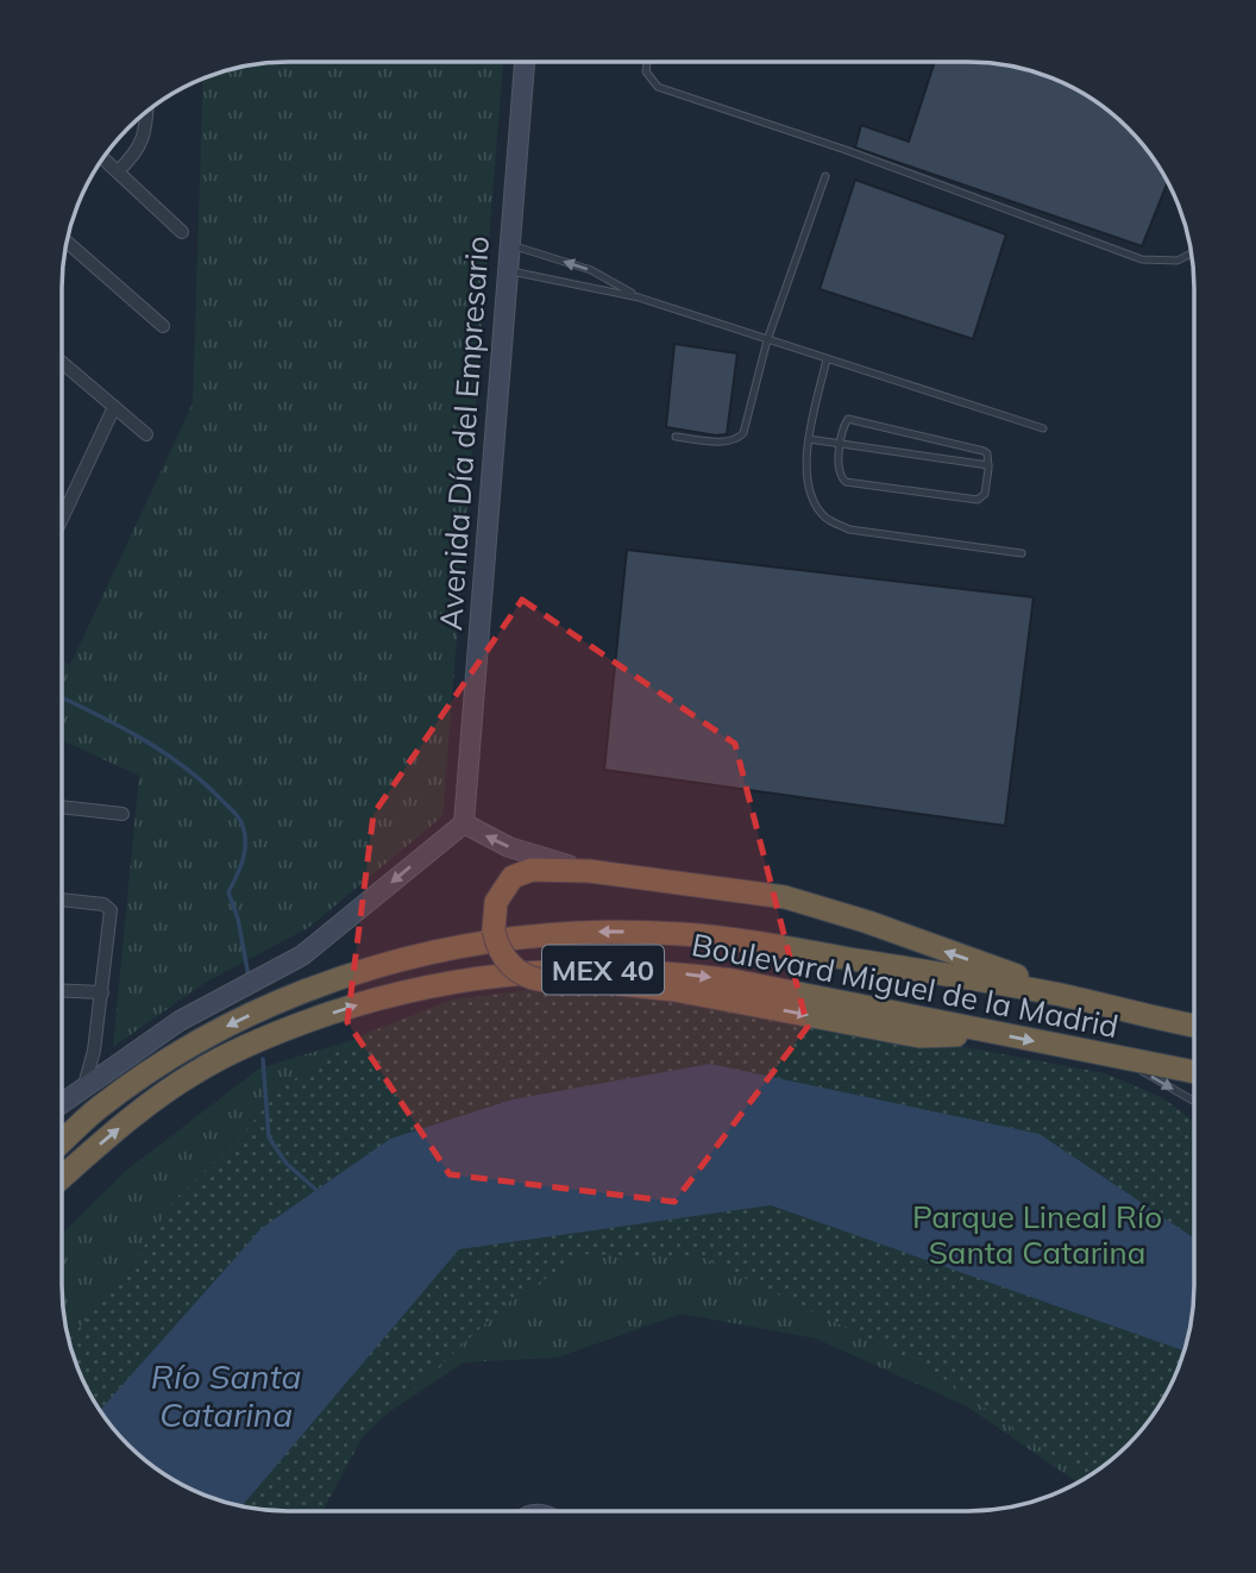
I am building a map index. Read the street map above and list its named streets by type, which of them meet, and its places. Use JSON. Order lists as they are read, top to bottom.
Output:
{
  "streets": {
    "highway": ["MEX 40", "Boulevard Miguel de la Madrid"],
    "street": ["Avenida Día del Empresario"]
  },
  "water": ["Río Santa Catarina"],
  "parks": ["Parque Lineal Río Santa Catarina"]
}
